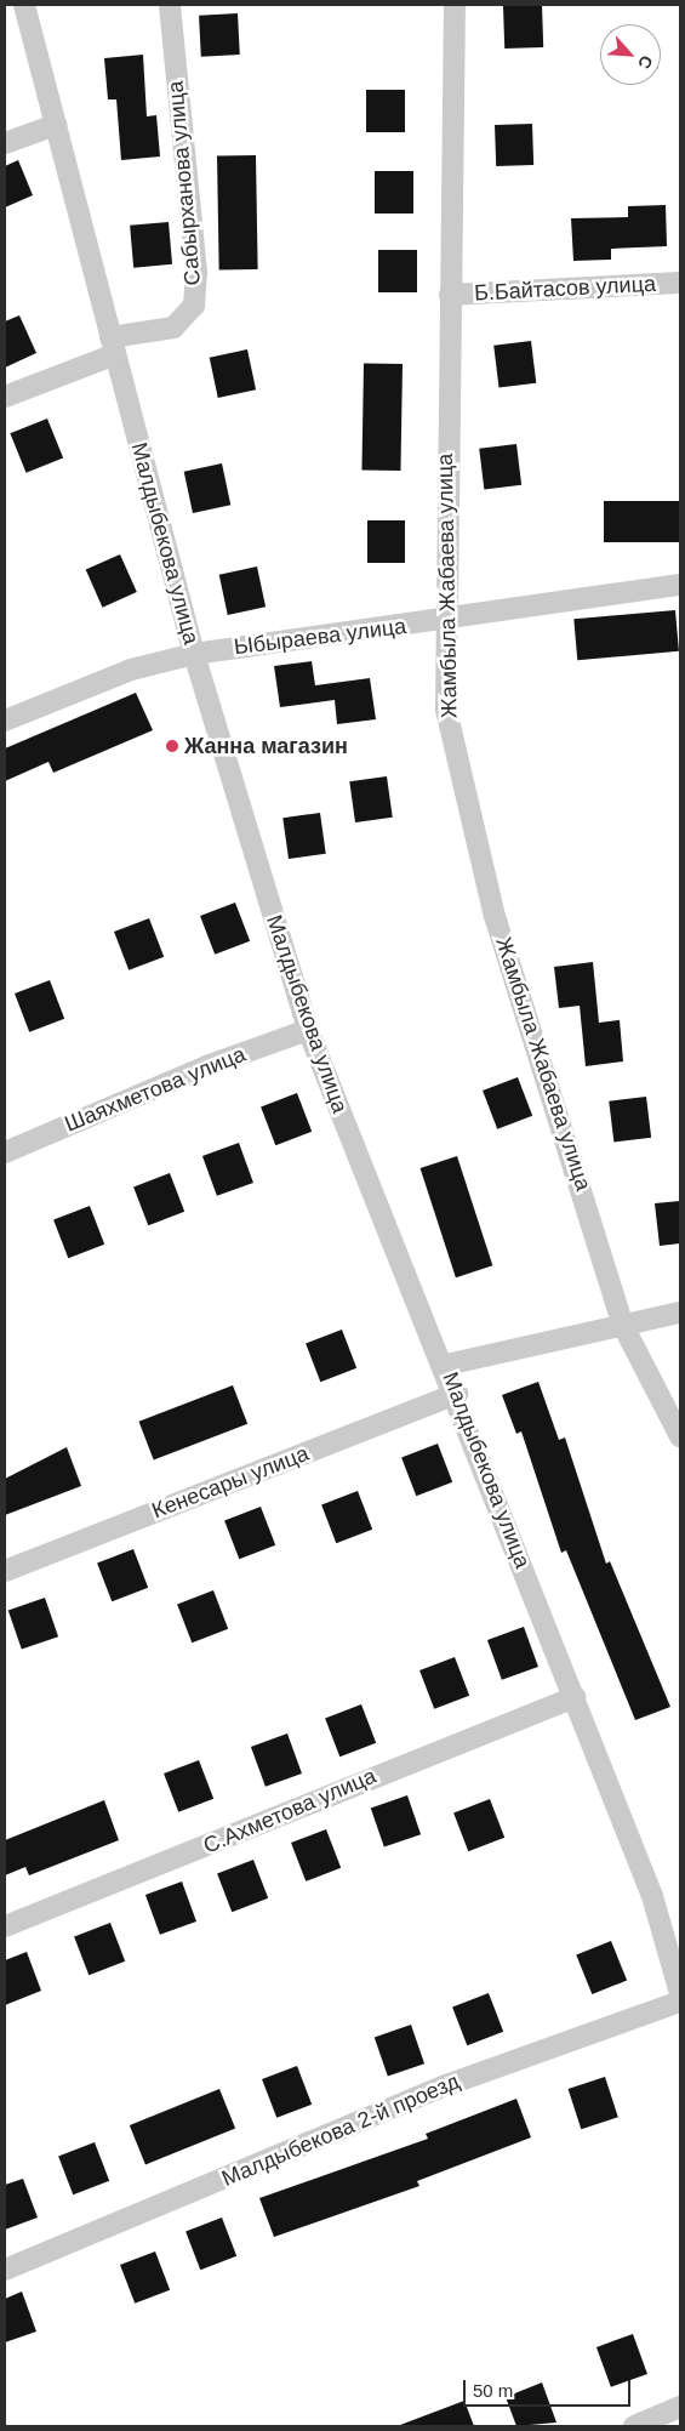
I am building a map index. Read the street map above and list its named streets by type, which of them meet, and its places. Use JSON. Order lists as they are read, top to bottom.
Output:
{
  "streets": {
    "street": [
      "Сабырханова улица",
      "Б.Байтасов улица",
      "Малдыбекова улица",
      "Жамбыла Жабаева улица",
      "Ыбыраева улица",
      "Шаяхметова улица",
      "Кенесары улица",
      "С.Ахметова улица",
      "Малдыбекова 2-й проезд"
    ]
  },
  "crossings": [
    ["Сабырханова улица", "Малдыбекова улица"],
    ["Б.Байтасов улица", "Жамбыла Жабаева улица"],
    ["Малдыбекова улица", "Ыбыраева улица"],
    ["Малдыбекова улица", "Шаяхметова улица"],
    ["Малдыбекова улица", "Кенесары улица"],
    ["Малдыбекова улица", "С.Ахметова улица"],
    ["Жамбыла Жабаева улица", "Ыбыраева улица"]
  ],
  "places": ["Жанна магазин"],
  "scale_bar": "50 m",
  "north": "bottom right"
}
